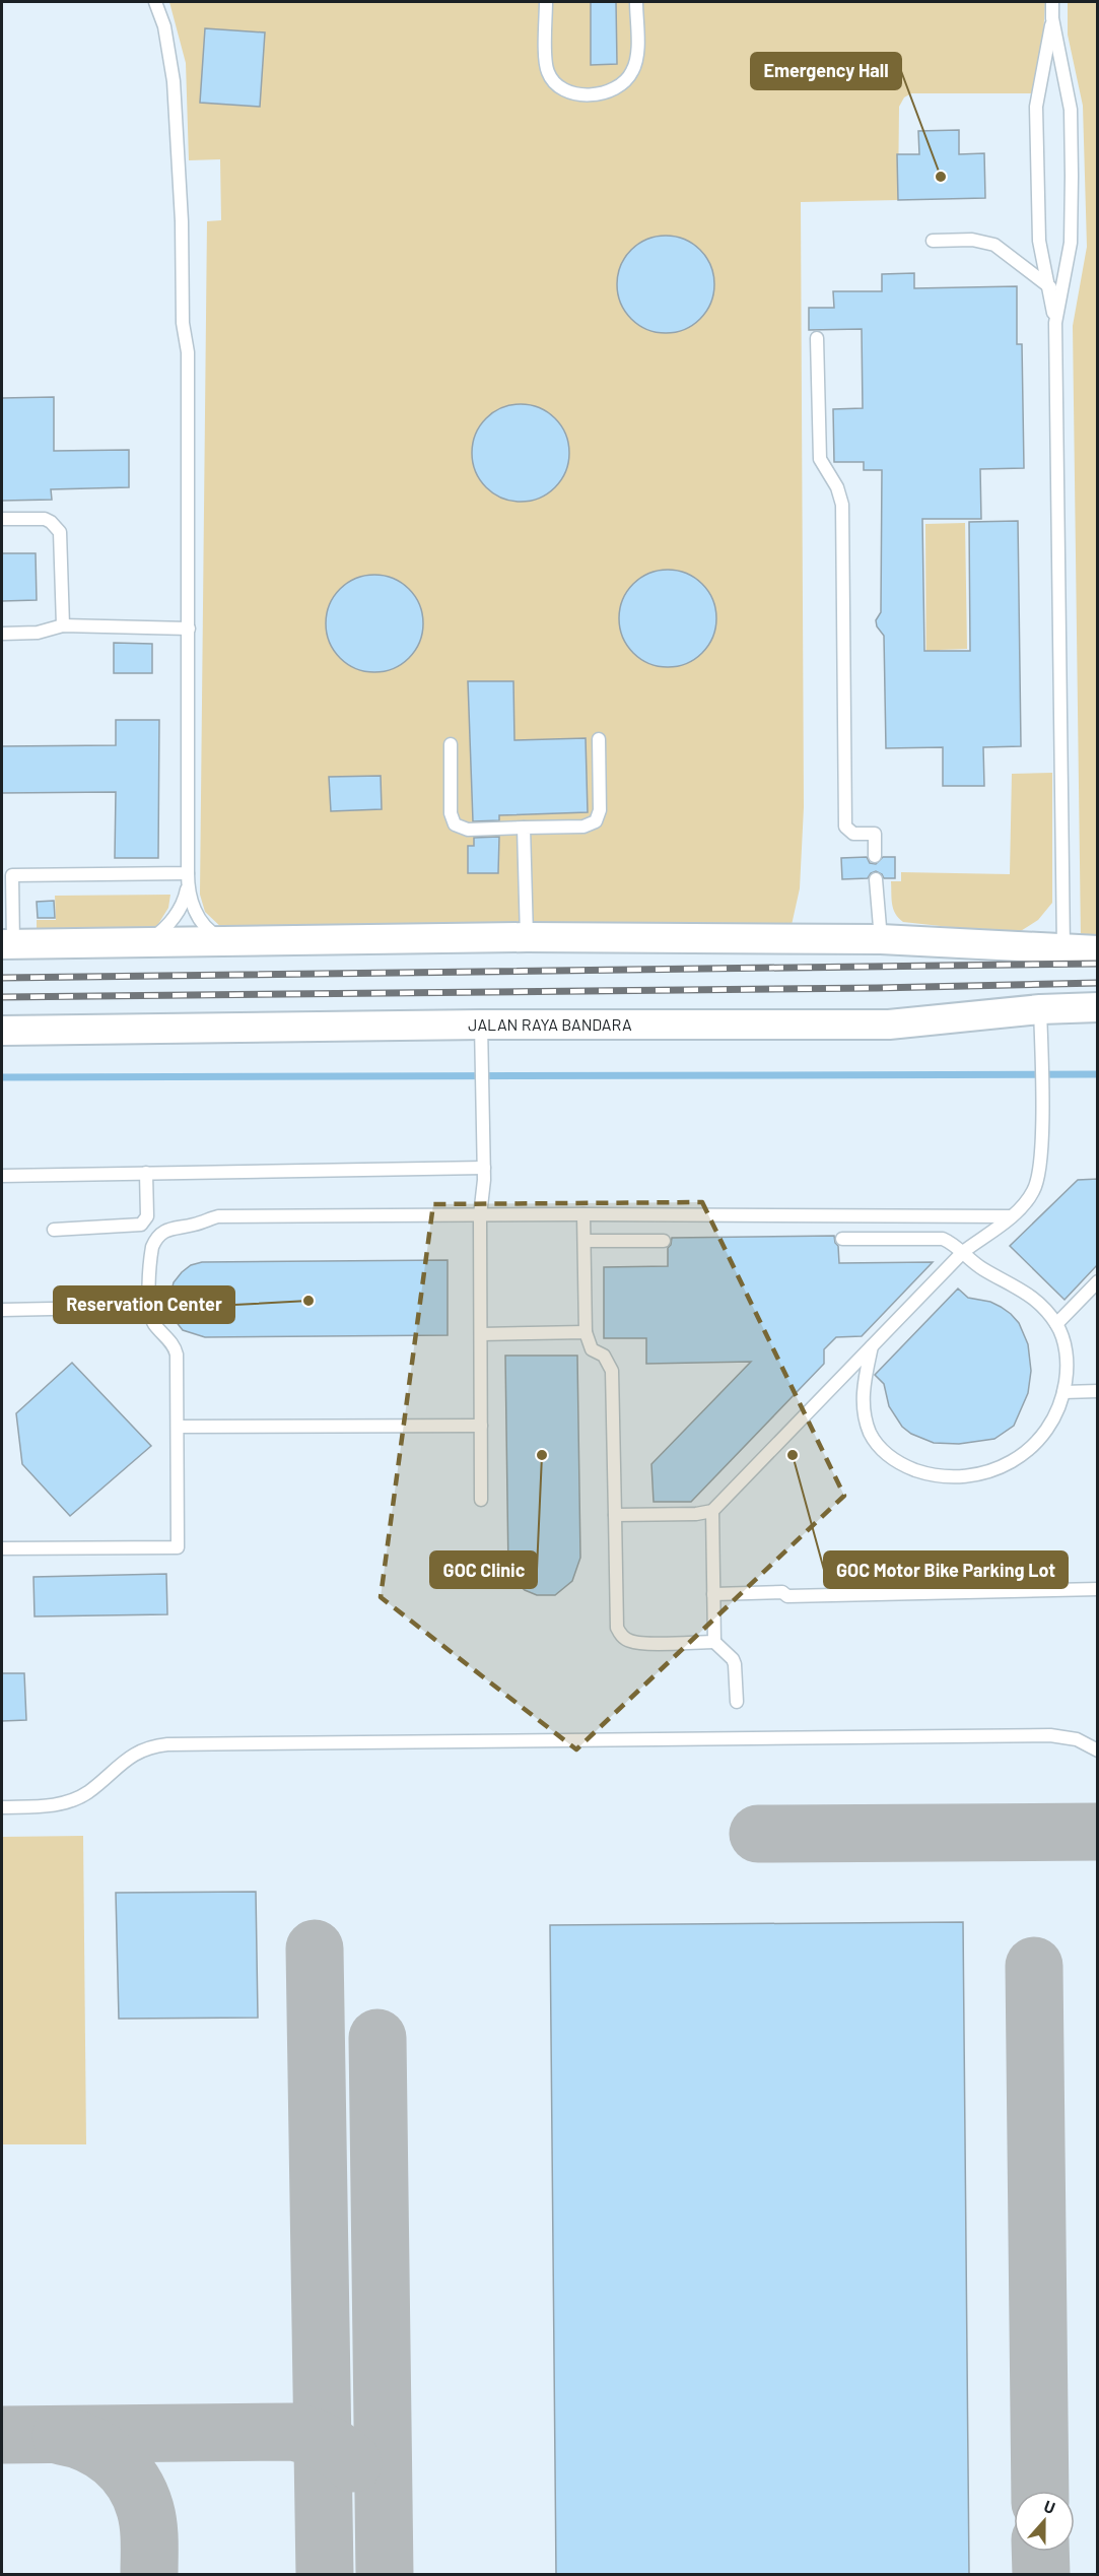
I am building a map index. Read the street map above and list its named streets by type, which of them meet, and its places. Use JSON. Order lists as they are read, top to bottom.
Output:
{
  "streets": {
    "street": ["JALAN RAYA BANDARA"]
  },
  "places": [
    "Emergency Hall",
    "Reservation Center",
    "GOC Clinic",
    "GOC Motor Bike Parking Lot"
  ],
  "north": "top"
}
